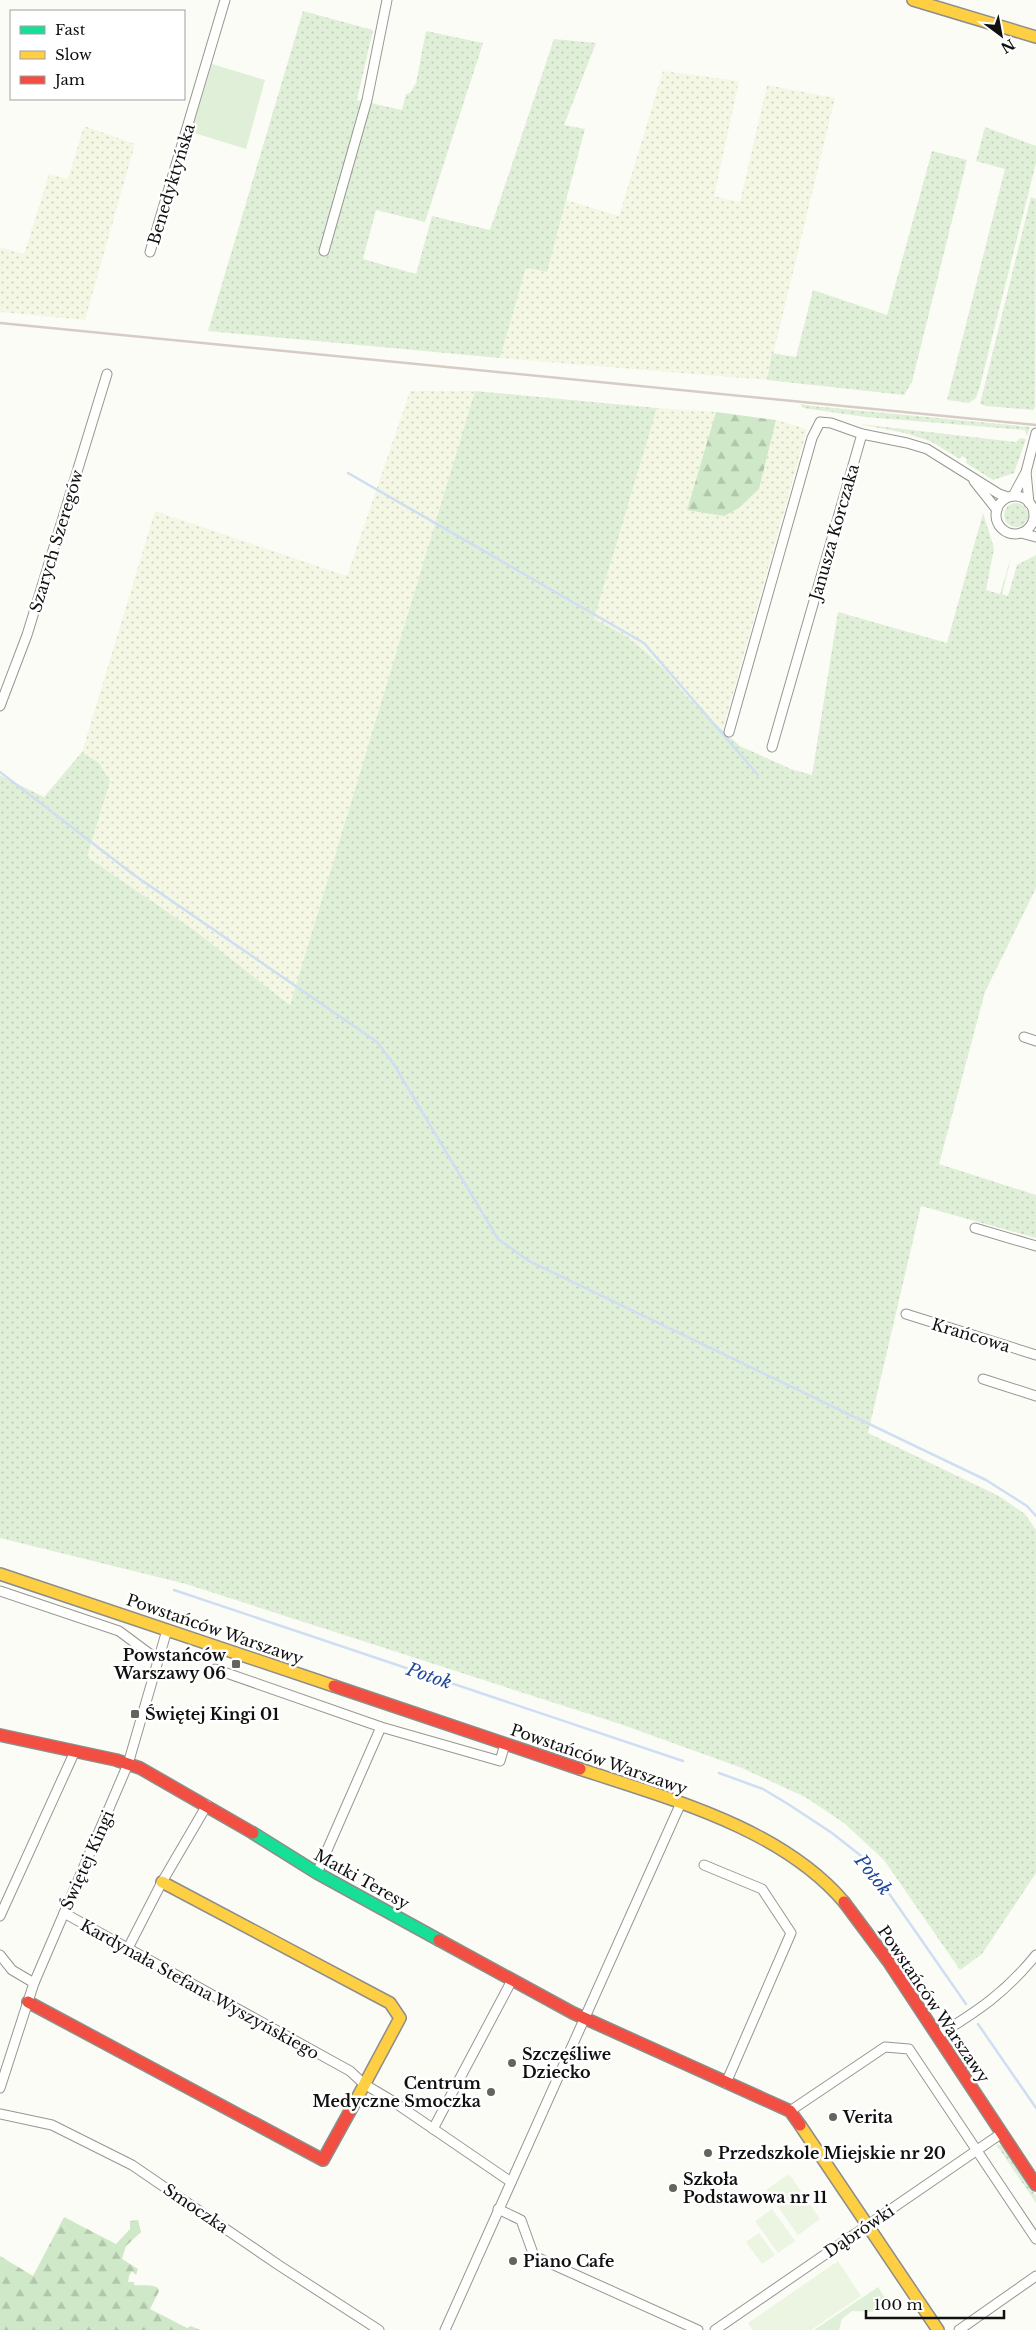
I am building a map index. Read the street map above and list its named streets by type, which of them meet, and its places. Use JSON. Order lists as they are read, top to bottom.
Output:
{
  "streets": {
    "street": [
      "Benedyktyńska",
      "Janusza Korczaka",
      "Szarych Szeregów",
      "Krańcowa",
      "Powstańców Warszawy",
      "Świętej Kingi",
      "Matki Teresy",
      "Kardynała Stefana Wyszyńskiego",
      "Smoczka",
      "Dąbrówki"
    ]
  },
  "crossings": [
    ["Powstańców Warszawy", "Świętej Kingi"],
    ["Powstańców Warszawy", "Dąbrówki"],
    ["Świętej Kingi", "Matki Teresy"],
    ["Świętej Kingi", "Kardynała Stefana Wyszyńskiego"]
  ],
  "water": ["Potok"],
  "places": {
    "transit": ["Powstańców Warszawy 06", "Świętej Kingi 01"],
    "other": [
      "Szczęśliwe Dziecko",
      "Centrum Medyczne Smoczka",
      "Verita",
      "Przedszkole Miejskie nr 20",
      "Szkoła Podstawowa nr 11",
      "Piano Cafe"
    ]
  },
  "legend": ["Fast", "Slow", "Jam"],
  "scale_bar": "100 m",
  "north": "bottom right"
}
